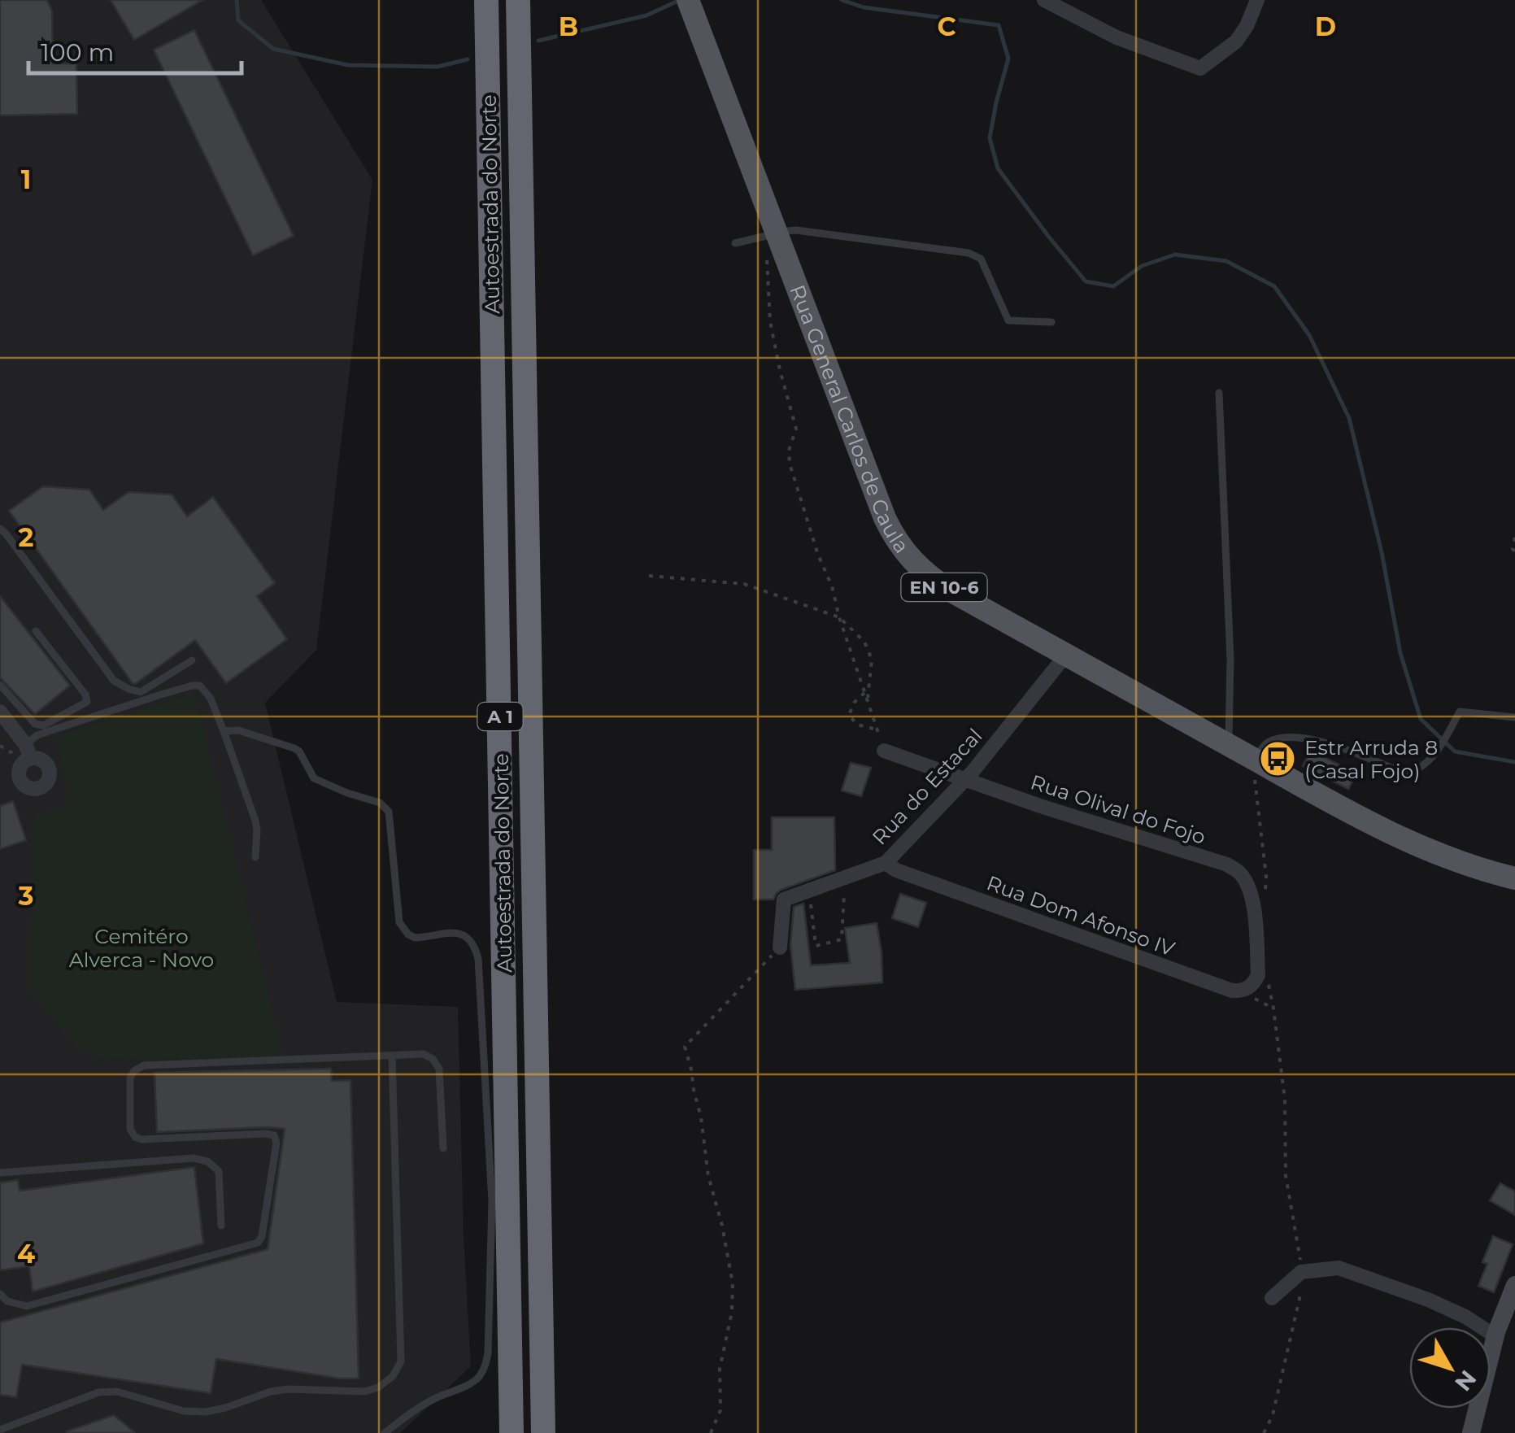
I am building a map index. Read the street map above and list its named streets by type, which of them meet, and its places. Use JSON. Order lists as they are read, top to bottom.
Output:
{
  "streets": {
    "highway": ["Autoestrada do Norte", "A 1"],
    "main road": ["Rua General Carlos de Caula", "EN 10-6"],
    "street": ["Rua do Estacal", "Rua Olival do Fojo", "Rua Dom Afonso IV"]
  },
  "crossings": [
    ["Rua General Carlos de Caula", "Rua do Estacal"],
    ["Rua do Estacal", "Rua Olival do Fojo"],
    ["Rua do Estacal", "Rua Dom Afonso IV"],
    ["Rua Olival do Fojo", "Rua Dom Afonso IV"]
  ],
  "parks": ["Cemitéro Alverca - Novo"],
  "places": {
    "bus stop": ["Estr Arruda 8 (Casal Fojo)"]
  },
  "scale_bar": "100 m",
  "north": "bottom right",
  "grid": {
    "columns": ["B", "C", "D"],
    "rows": [
      "1",
      "2",
      "3",
      "4"
    ]
  }
}
